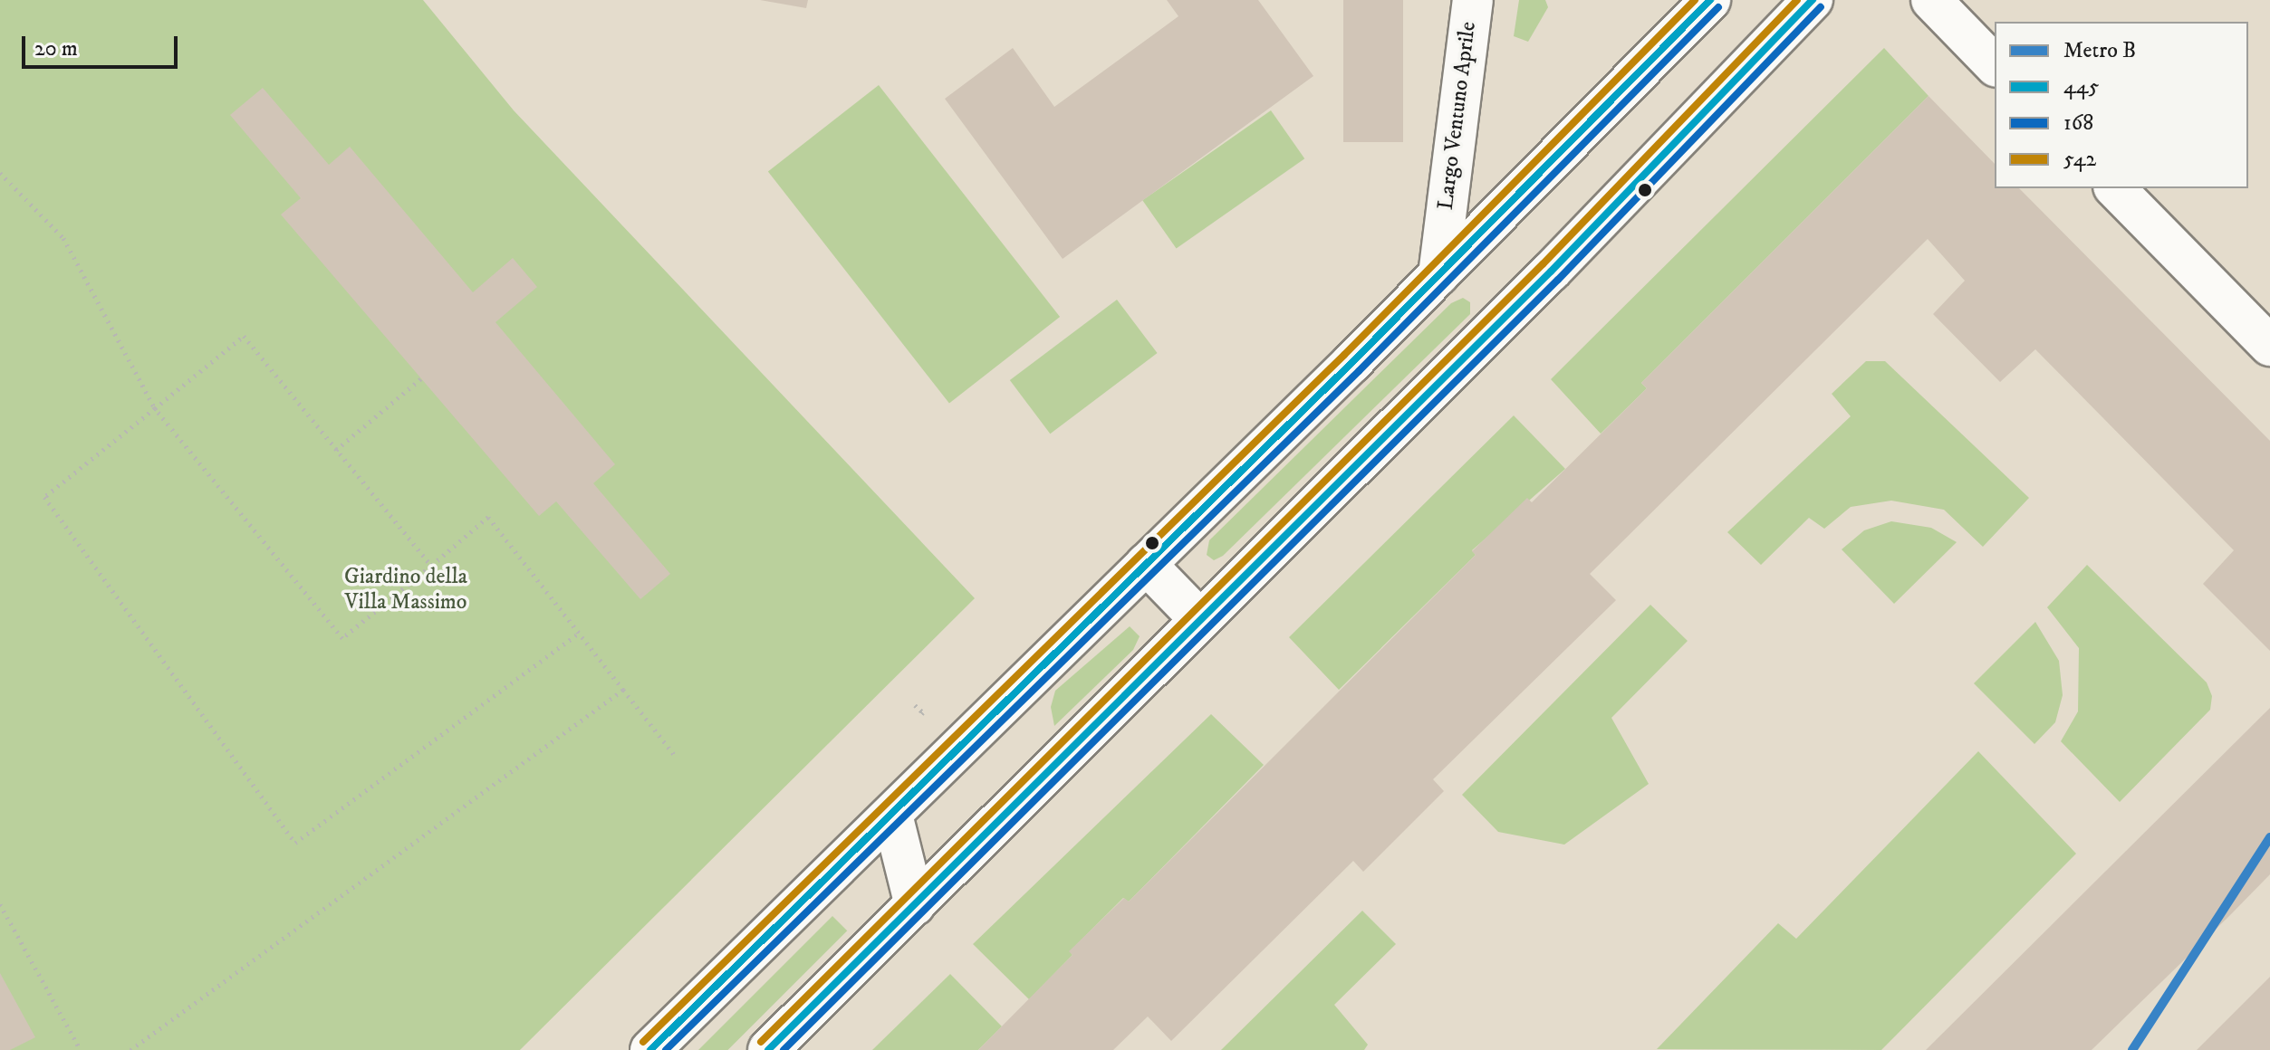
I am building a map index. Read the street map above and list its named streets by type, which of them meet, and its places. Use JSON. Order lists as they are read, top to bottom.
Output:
{
  "streets": {
    "street": ["Largo Ventuno Aprile"]
  },
  "parks": ["Giardino della Villa Massimo"],
  "lines": [
    "transit line 445",
    "transit line 542",
    "transit line 168",
    "metro line B"
  ],
  "legend": [
    "Metro B",
    "445",
    "168",
    "542"
  ],
  "scale_bar": "20 m"
}
